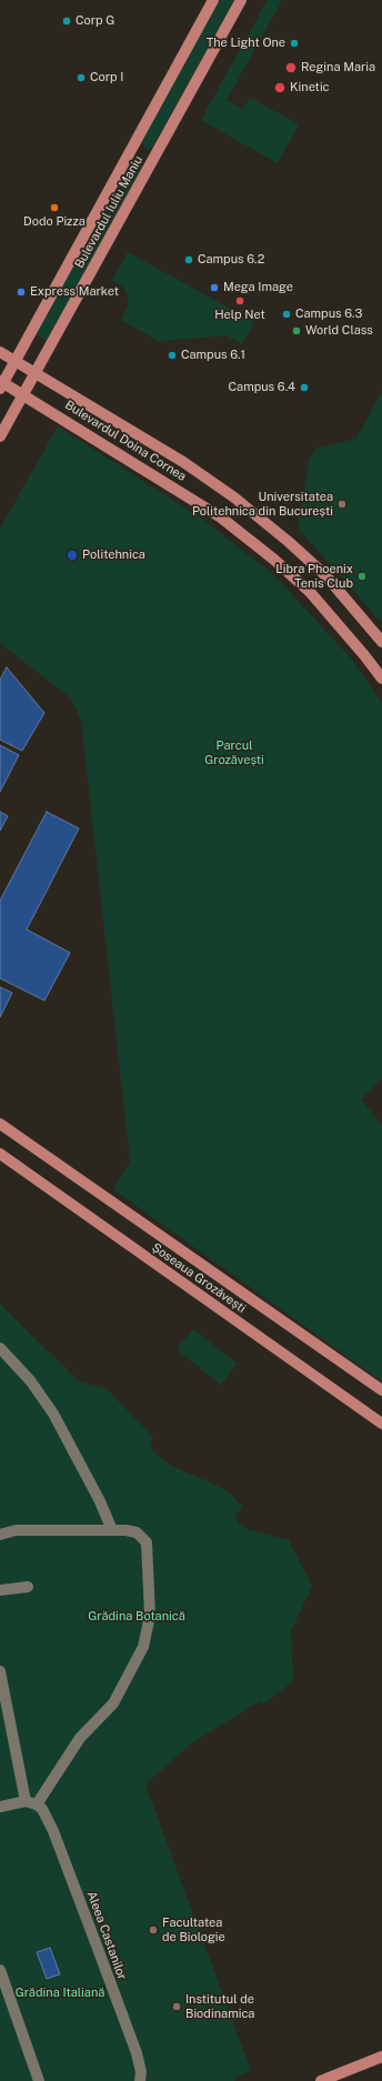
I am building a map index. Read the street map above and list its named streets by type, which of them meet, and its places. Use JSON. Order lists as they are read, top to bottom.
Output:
{
  "streets": {
    "main road": ["Bulevardul Iuliu Maniu", "Bulevardul Doina Cornea", "Șoseaua Grozăvești"],
    "street": ["Aleea Castanilor"]
  },
  "crossings": [
    ["Bulevardul Iuliu Maniu", "Bulevardul Doina Cornea"]
  ],
  "parks": ["Parcul Grozăvești", "Grădina Botanică", "Grădina Italiană"],
  "places": [
    "Corp G",
    "The Light One",
    "Regina Maria",
    "Corp I",
    "Kinetic",
    "Dodo Pizza",
    "Campus 6.2",
    "Mega Image",
    "Express Market",
    "Help Net",
    "Campus 6.3",
    "World Class",
    "Campus 6.1",
    "Campus 6.4",
    "Universitatea Politehnica din București",
    "Politehnica",
    "Libra Phoenix Tenis Club",
    "Facultatea de Biologie",
    "Institutul de Biodinamica"
  ]
}
